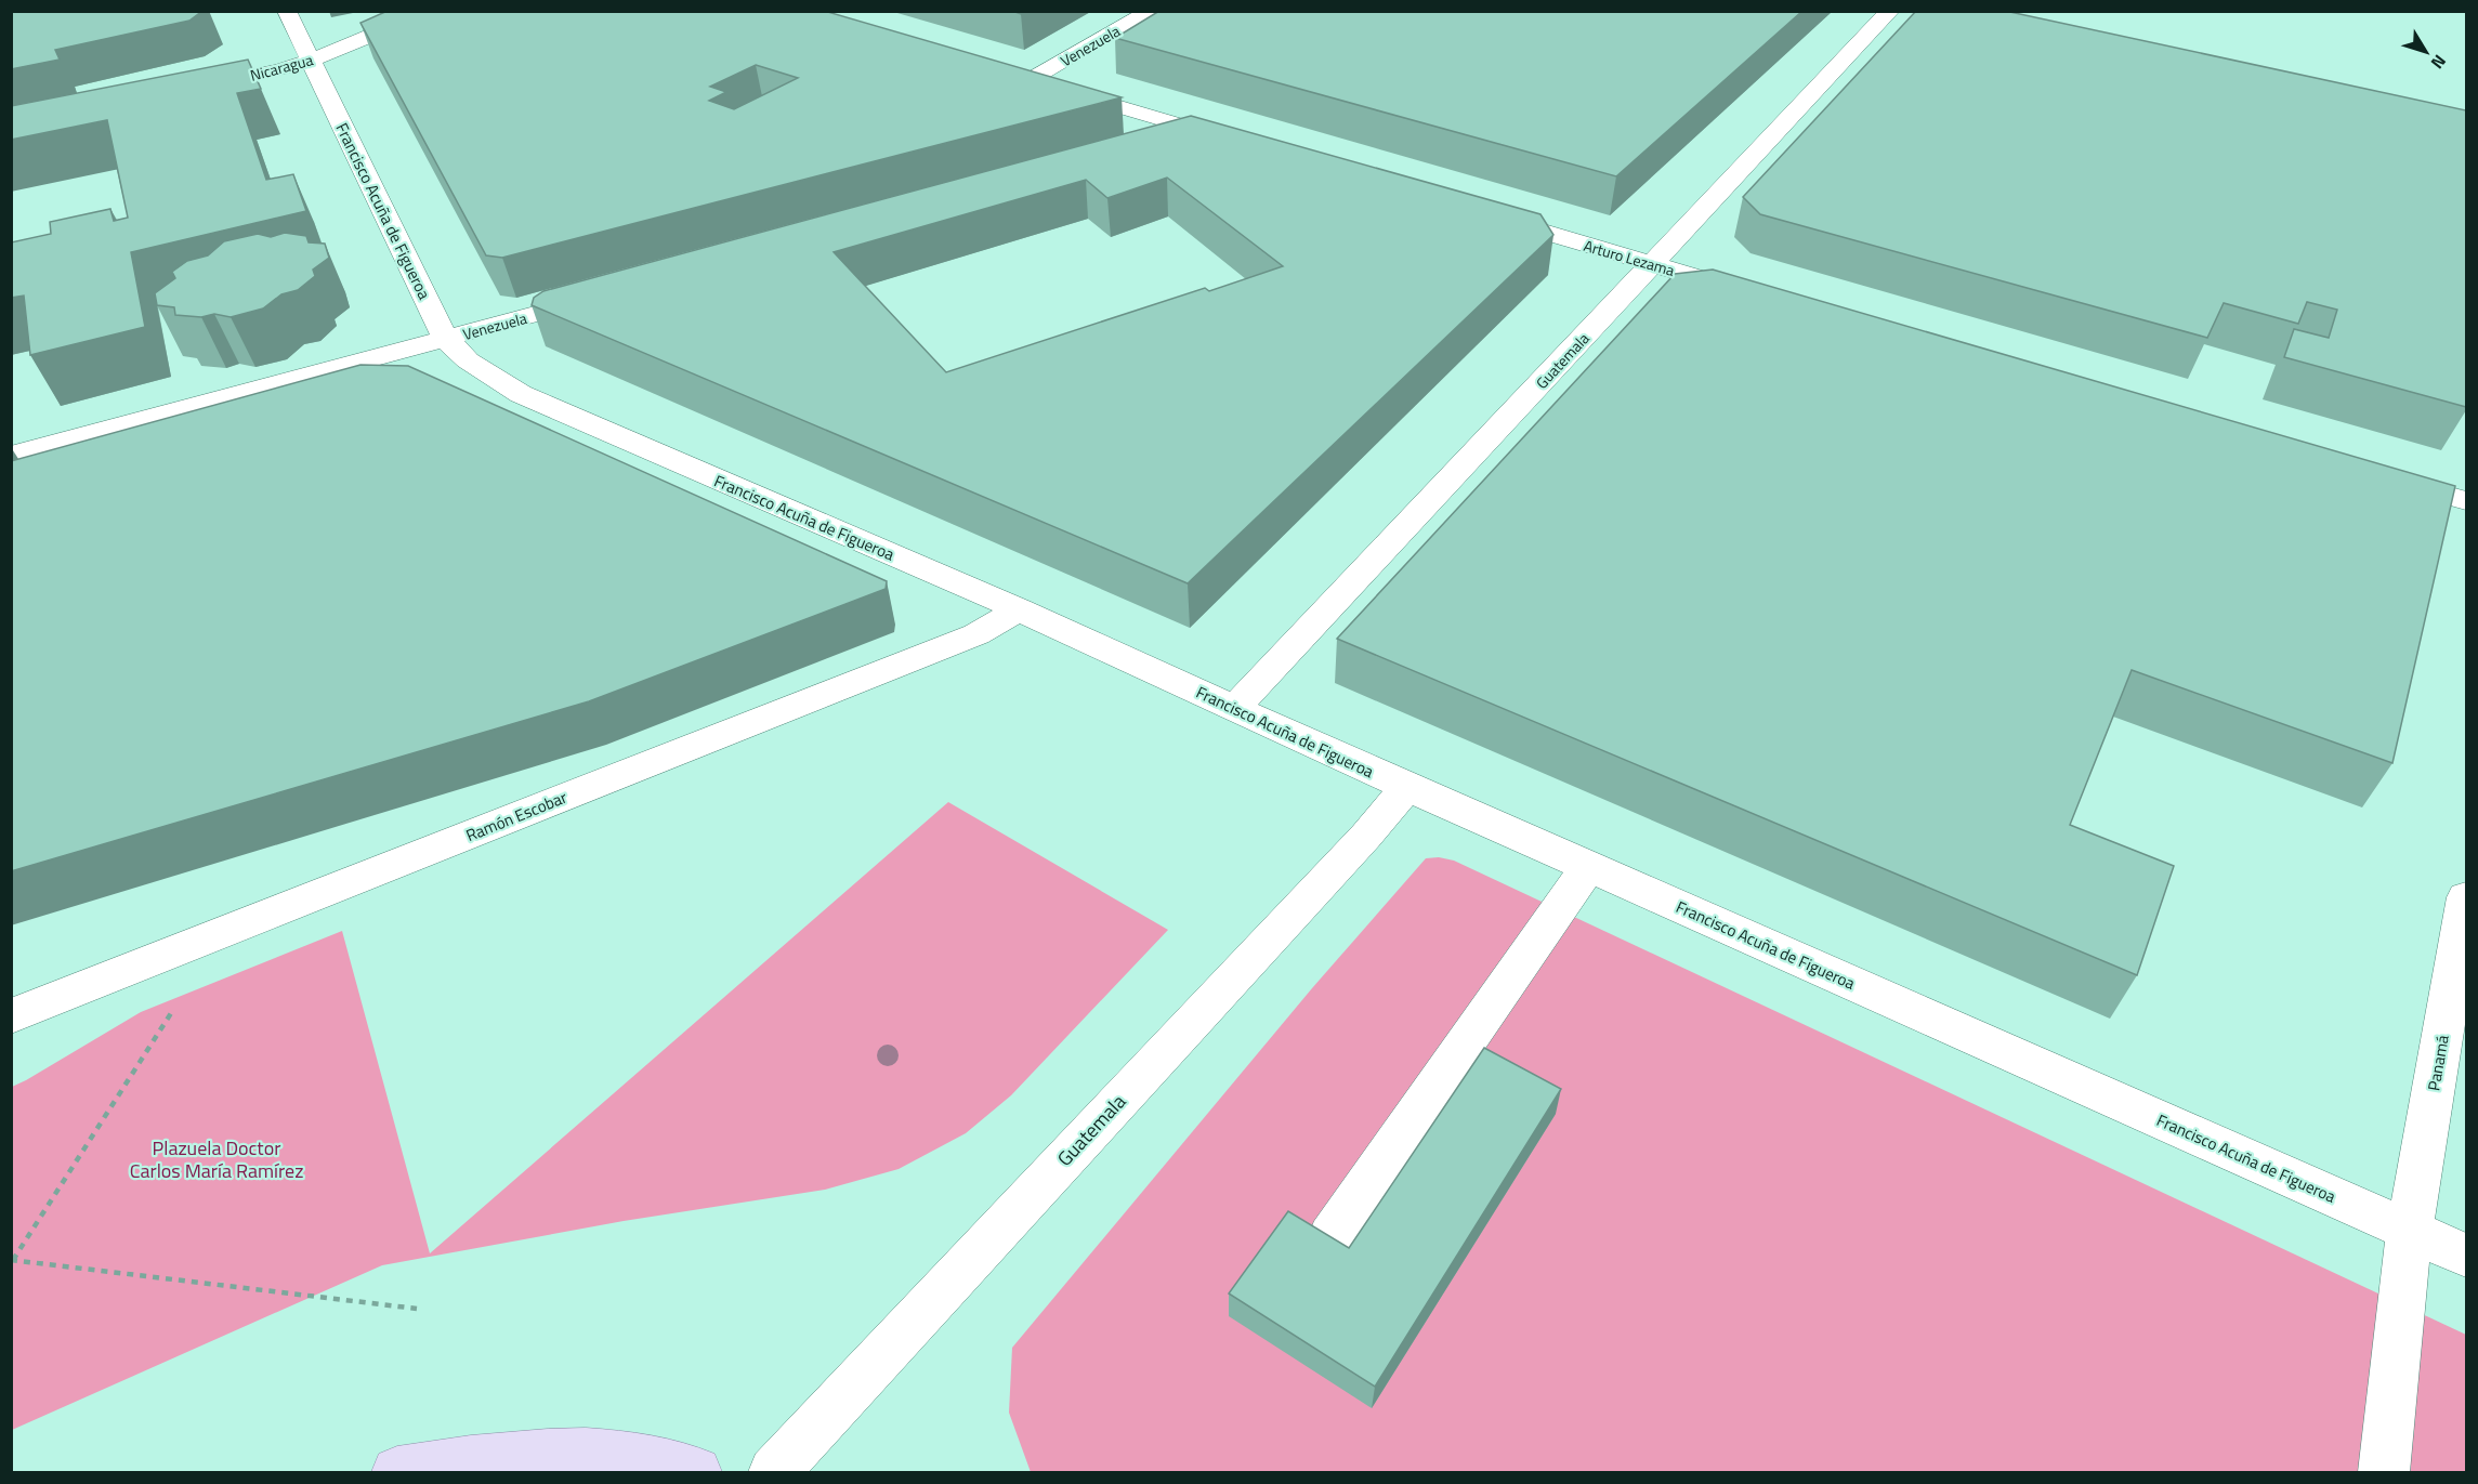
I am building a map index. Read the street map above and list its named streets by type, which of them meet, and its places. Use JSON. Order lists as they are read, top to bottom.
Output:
{
  "streets": {
    "street": [
      "Venezuela",
      "Nicaragua",
      "Francisco Acuña de Figueroa",
      "Arturo Lezama",
      "Guatemala",
      "Ramón Escobar",
      "Panamá"
    ]
  },
  "crossings": [
    ["Venezuela", "Francisco Acuña de Figueroa"],
    ["Nicaragua", "Francisco Acuña de Figueroa"],
    ["Francisco Acuña de Figueroa", "Guatemala"],
    ["Francisco Acuña de Figueroa", "Ramón Escobar"],
    ["Francisco Acuña de Figueroa", "Panamá"],
    ["Arturo Lezama", "Guatemala"]
  ],
  "parks": ["Plazuela Doctor Carlos María Ramírez"],
  "north": "bottom right"
}
